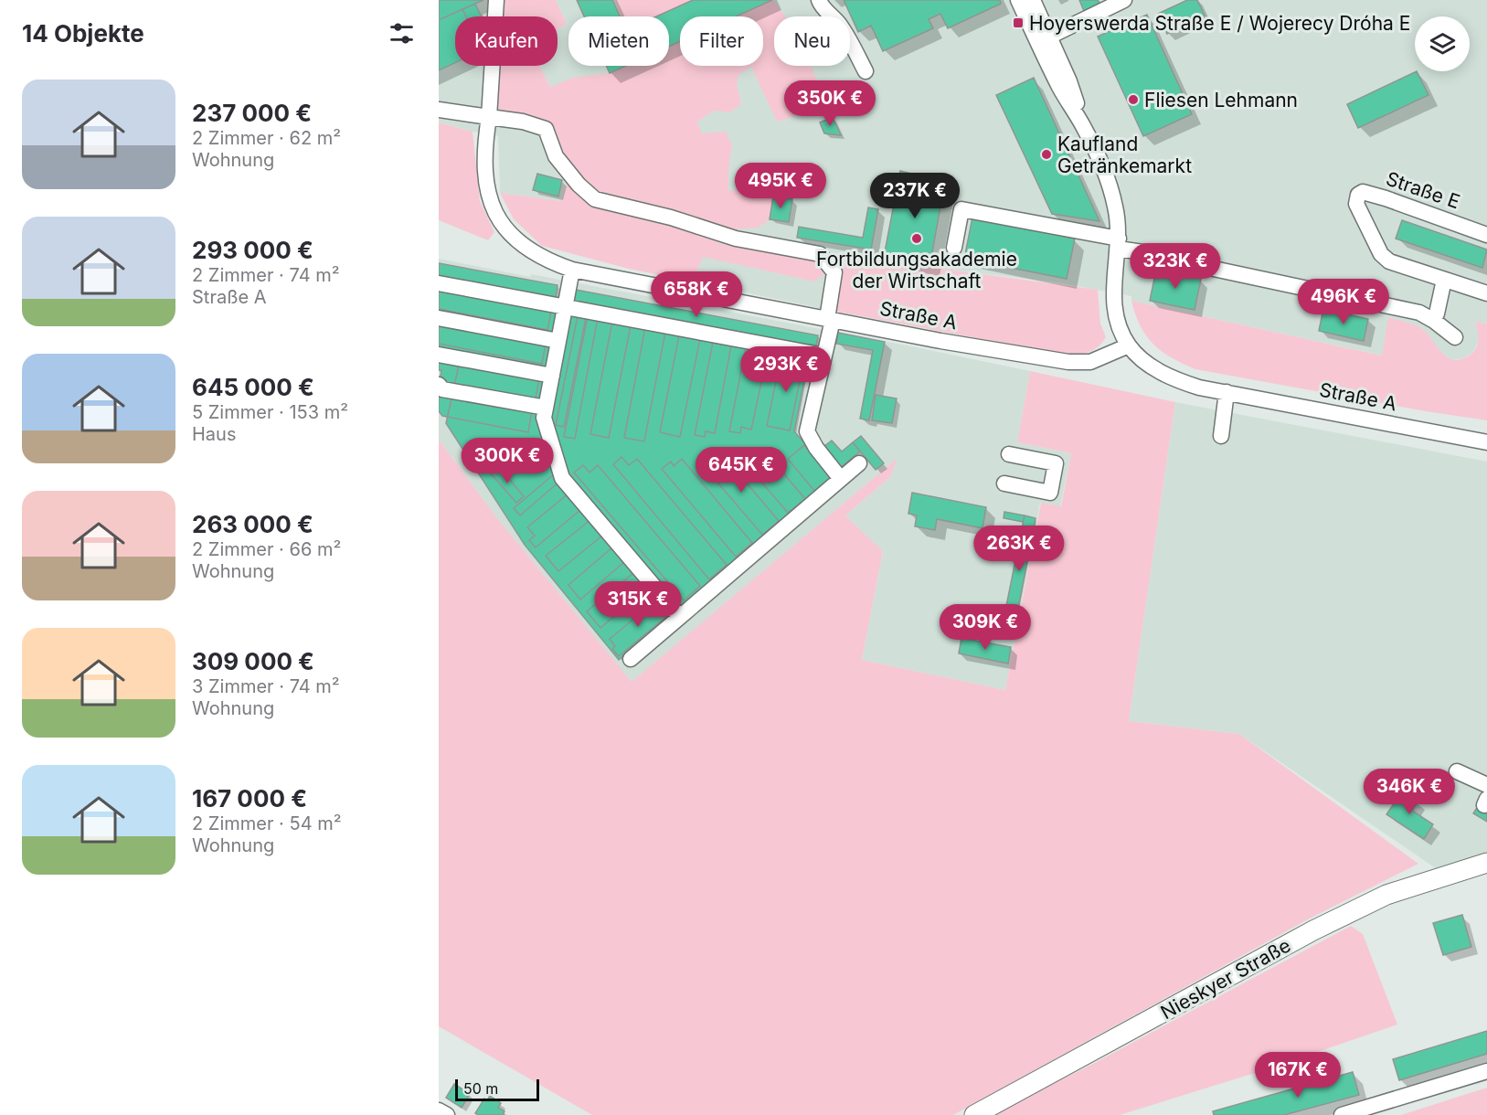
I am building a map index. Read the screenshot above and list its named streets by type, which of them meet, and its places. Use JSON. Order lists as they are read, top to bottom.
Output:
{
  "streets": {
    "main road": ["Nieskyer Straße"],
    "street": ["Straße E", "Straße A"]
  },
  "places": {
    "transit": ["Hoyerswerda Straße E / Wojerecy Dróha E"],
    "other": ["Fliesen Lehmann", "Kaufland Getränkemarkt", "Fortbildungsakademie der Wirtschaft"]
  },
  "scale_bar": "50 m",
  "page": {
    "heading": "14 Objekte",
    "chip": [
      "Kaufen",
      "Mieten",
      "Filter",
      "Neu"
    ],
    "list": [
      {
        "name": "237 000 €",
        "note": "2 Zimmer · 62 m² · Wohnung"
      },
      {
        "name": "293 000 €",
        "note": "2 Zimmer · 74 m² · Straße A"
      },
      {
        "name": "645 000 €",
        "note": "5 Zimmer · 153 m² · Haus"
      },
      {
        "name": "263 000 €",
        "note": "2 Zimmer · 66 m² · Wohnung"
      },
      {
        "name": "309 000 €",
        "note": "3 Zimmer · 74 m² · Wohnung"
      },
      {
        "name": "167 000 €",
        "note": "2 Zimmer · 54 m² · Wohnung"
      }
    ],
    "price": [
      "350K €",
      "495K €",
      "237K €",
      "323K €",
      "658K €",
      "496K €",
      "293K €",
      "300K €",
      "645K €",
      "263K €",
      "315K €",
      "309K €",
      "346K €",
      "167K €"
    ],
    "scale": "50 m"
  }
}
